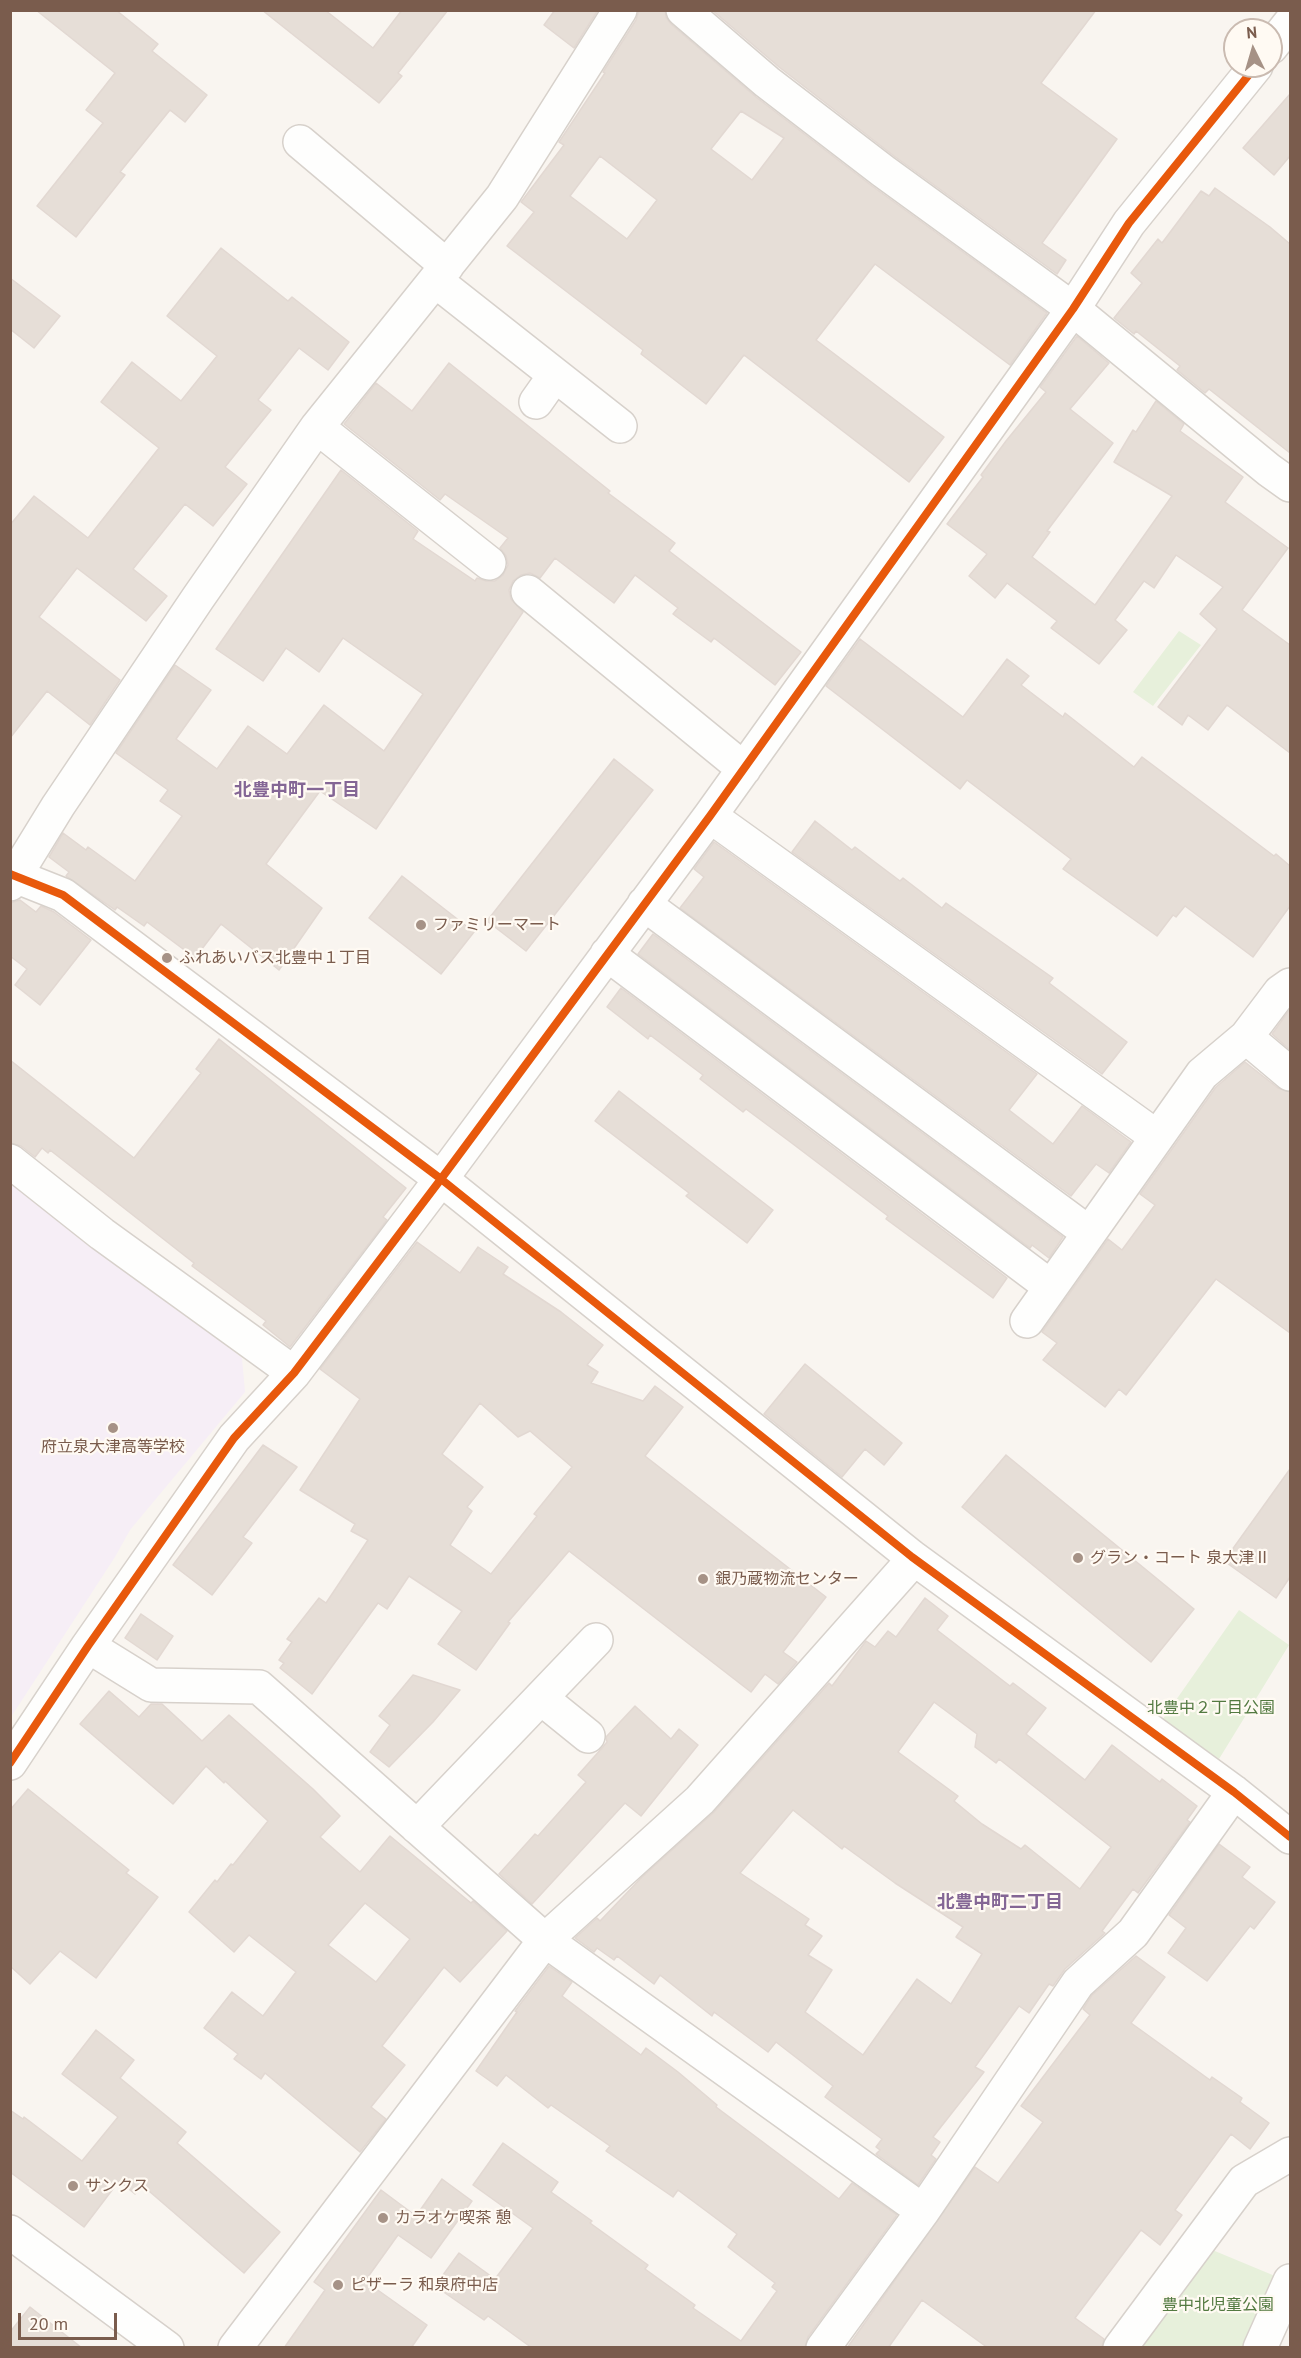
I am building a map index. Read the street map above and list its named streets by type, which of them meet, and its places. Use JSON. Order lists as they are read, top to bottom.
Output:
{
  "districts": ["北豊中町一丁目", "北豊中町二丁目"],
  "parks": ["北豊中２丁目公園", "豊中北児童公園"],
  "places": [
    "ファミリーマート",
    "ふれあいバス北豊中１丁目",
    "府立泉大津高等学校",
    "グラン・コート 泉大津Ⅱ",
    "銀乃蔵物流センター",
    "サンクス",
    "カラオケ喫茶 憩",
    "ピザーラ 和泉府中店"
  ],
  "scale_bar": "20 m",
  "north": "top"
}
